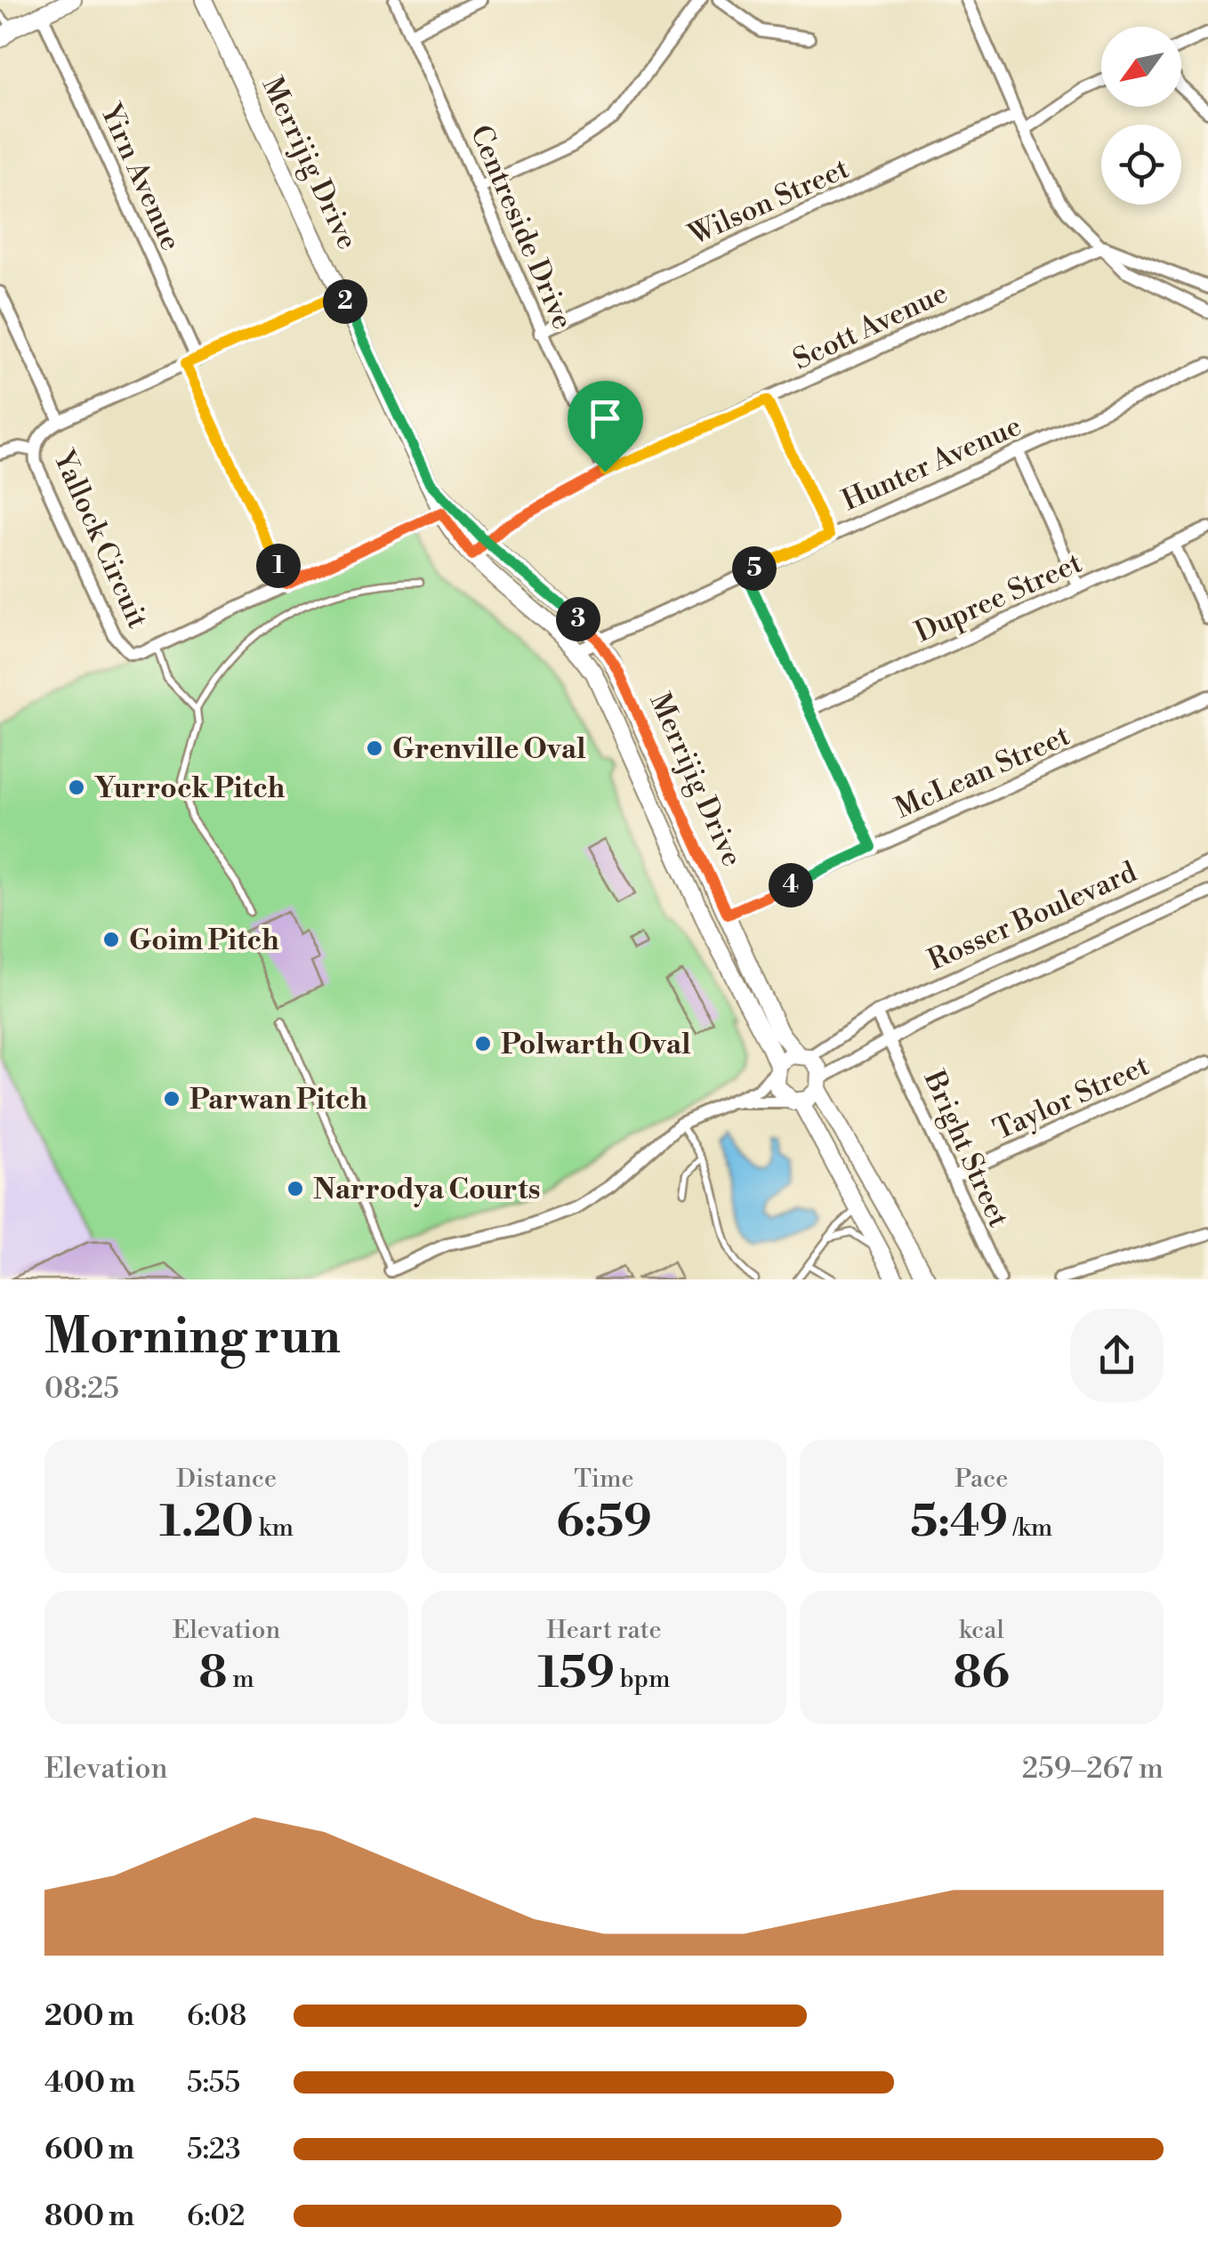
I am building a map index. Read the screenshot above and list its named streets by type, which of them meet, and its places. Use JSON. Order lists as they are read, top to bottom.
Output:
{
  "streets": {
    "street": [
      "Merrijig Drive",
      "Yirn Avenue",
      "Wilson Street",
      "Centreside Drive",
      "Scott Avenue",
      "Hunter Avenue",
      "Yallock Circuit",
      "Dupree Street",
      "McLean Street",
      "Rosser Boulevard",
      "Taylor Street",
      "Bright Street"
    ]
  },
  "crossings": [
    ["Merrijig Drive", "Scott Avenue"],
    ["Merrijig Drive", "Hunter Avenue"],
    ["Merrijig Drive", "Yallock Circuit"],
    ["Merrijig Drive", "McLean Street"],
    ["Merrijig Drive", "Rosser Boulevard"],
    ["Yirn Avenue", "Yallock Circuit"],
    ["Wilson Street", "Centreside Drive"],
    ["Centreside Drive", "Scott Avenue"],
    ["Rosser Boulevard", "Bright Street"],
    ["Taylor Street", "Bright Street"]
  ],
  "places": [
    "Grenville Oval",
    "Yurrock Pitch",
    "Goim Pitch",
    "Polwarth Oval",
    "Parwan Pitch",
    "Narrodya Courts"
  ],
  "north": "bottom left",
  "page": {
    "pins": [
      "2",
      "1",
      "5",
      "3",
      "4"
    ],
    "heading": ["Morning run", "08:25"],
    "stats": [
      ["Distance", "1.20 km"],
      ["Time", "6:59"],
      ["Pace", "5:49 /km"],
      ["Elevation", "8 m"],
      ["Heart rate", "159 bpm"],
      ["kcal", "86"]
    ],
    "chart": ["Elevation", "259–267 m"],
    "list": [
      {
        "name": "200 m",
        "note": "6:08"
      },
      {
        "name": "400 m",
        "note": "5:55"
      },
      {
        "name": "600 m",
        "note": "5:23"
      },
      {
        "name": "800 m",
        "note": "6:02"
      }
    ]
  }
}
